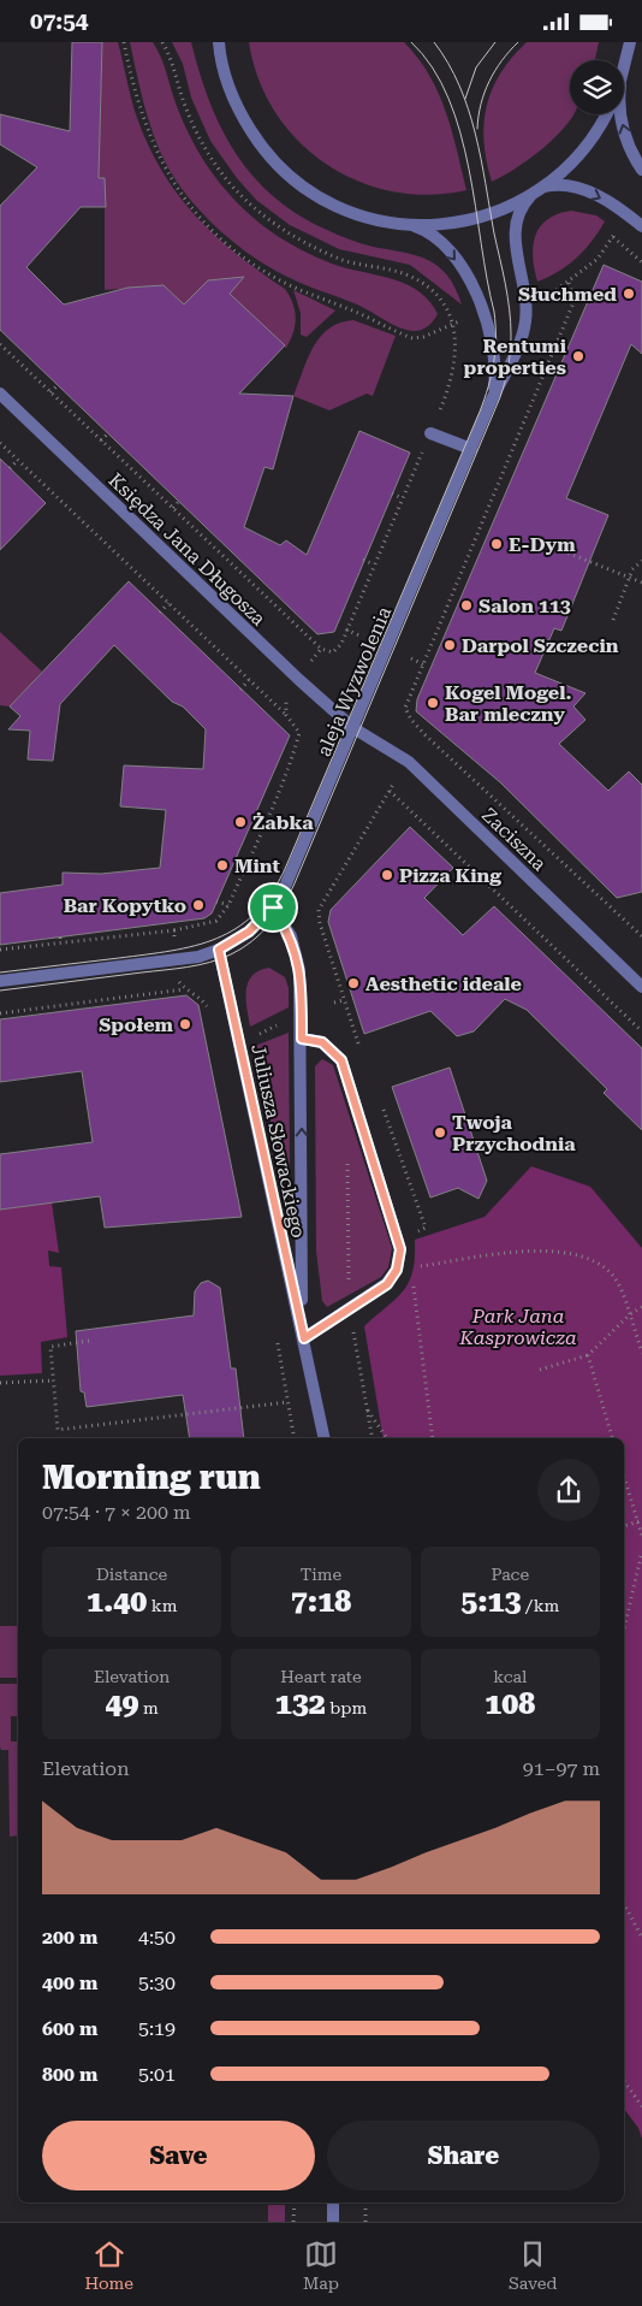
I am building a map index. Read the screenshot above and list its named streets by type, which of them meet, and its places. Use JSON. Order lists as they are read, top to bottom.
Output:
{
  "streets": {
    "street": [
      "Księdza Jana Długosza",
      "aleja Wyzwolenia",
      "Zaciszna",
      "Juliusza Słowackiego"
    ]
  },
  "crossings": [
    ["Księdza Jana Długosza", "aleja Wyzwolenia"],
    ["Księdza Jana Długosza", "Zaciszna"],
    ["aleja Wyzwolenia", "Zaciszna"],
    ["aleja Wyzwolenia", "Juliusza Słowackiego"]
  ],
  "parks": ["Park Jana Kasprowicza"],
  "places": [
    "Słuchmed",
    "Rentumi properties",
    "E-Dym",
    "Salon 113",
    "Darpol Szczecin",
    "Kogel Mogel. Bar mleczny",
    "Żabka",
    "Mint",
    "Pizza King",
    "Bar Kopytko",
    "Aesthetic ideale",
    "Społem",
    "Twoja Przychodnia"
  ],
  "page": {
    "status": "07:54",
    "heading": ["Morning run", "07:54 · 7 × 200 m"],
    "stats": [
      ["Distance", "1.40 km"],
      ["Time", "7:18"],
      ["Pace", "5:13 /km"],
      ["Elevation", "49 m"],
      ["Heart rate", "132 bpm"],
      ["kcal", "108"]
    ],
    "chart": ["Elevation", "91–97 m"],
    "list": [
      {
        "name": "200 m",
        "note": "4:50"
      },
      {
        "name": "400 m",
        "note": "5:30"
      },
      {
        "name": "600 m",
        "note": "5:19"
      },
      {
        "name": "800 m",
        "note": "5:01"
      }
    ],
    "buttons": ["Save", "Share"],
    "tabs": ["Home", "Map", "Saved"]
  }
}
